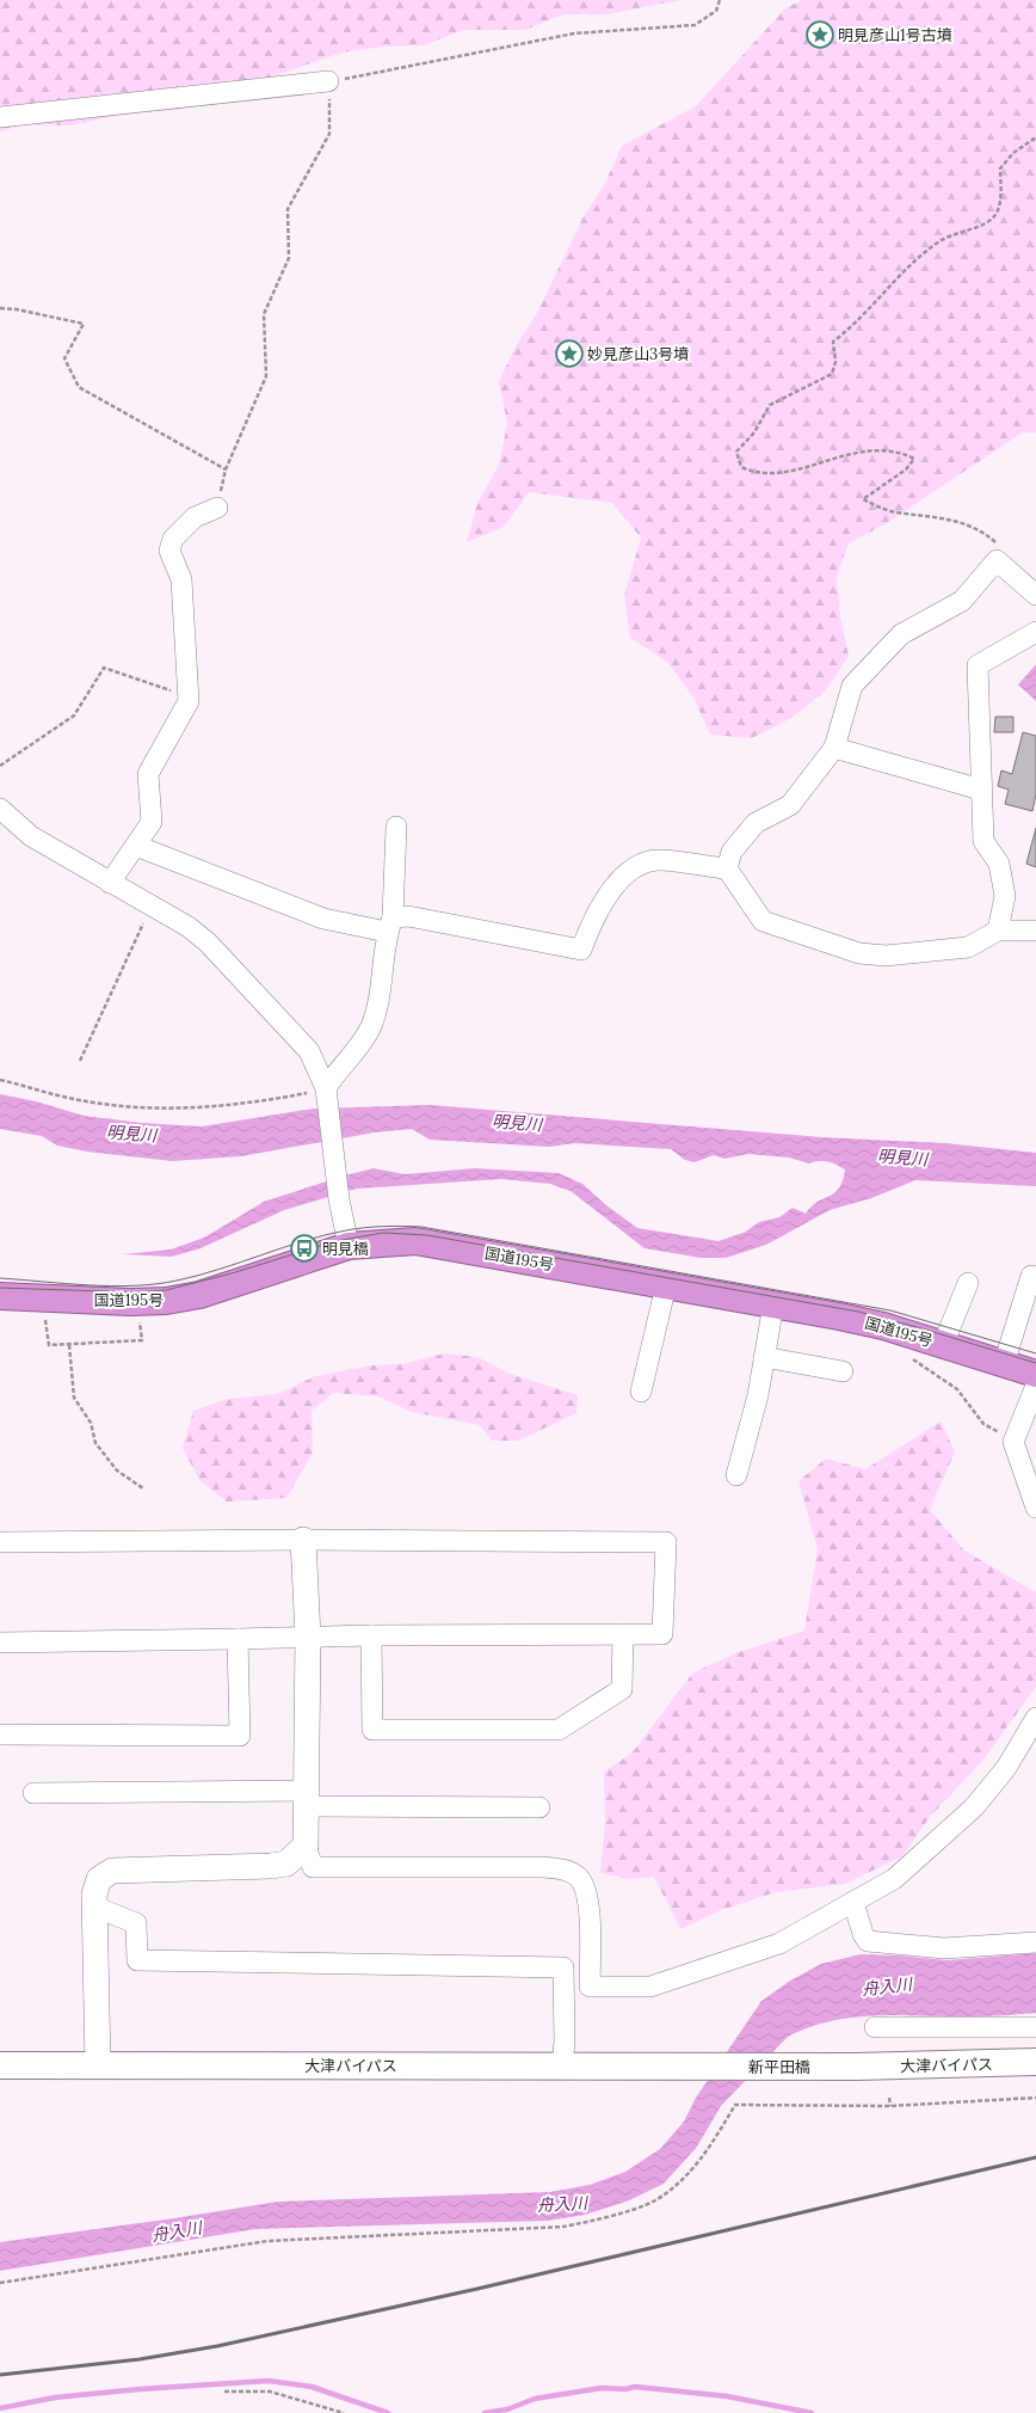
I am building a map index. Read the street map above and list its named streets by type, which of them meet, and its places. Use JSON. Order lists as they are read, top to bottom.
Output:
{
  "streets": {
    "highway": ["国道195号"],
    "main road": ["大津バイパス", "新平田橋"]
  },
  "crossings": [
    ["大津バイパス", "新平田橋"]
  ],
  "water": ["明見川", "舟入川"],
  "places": {
    "place": ["明見彦山1号古墳", "妙見彦山3号墳"],
    "bus stop": ["明見橋"]
  }
}
